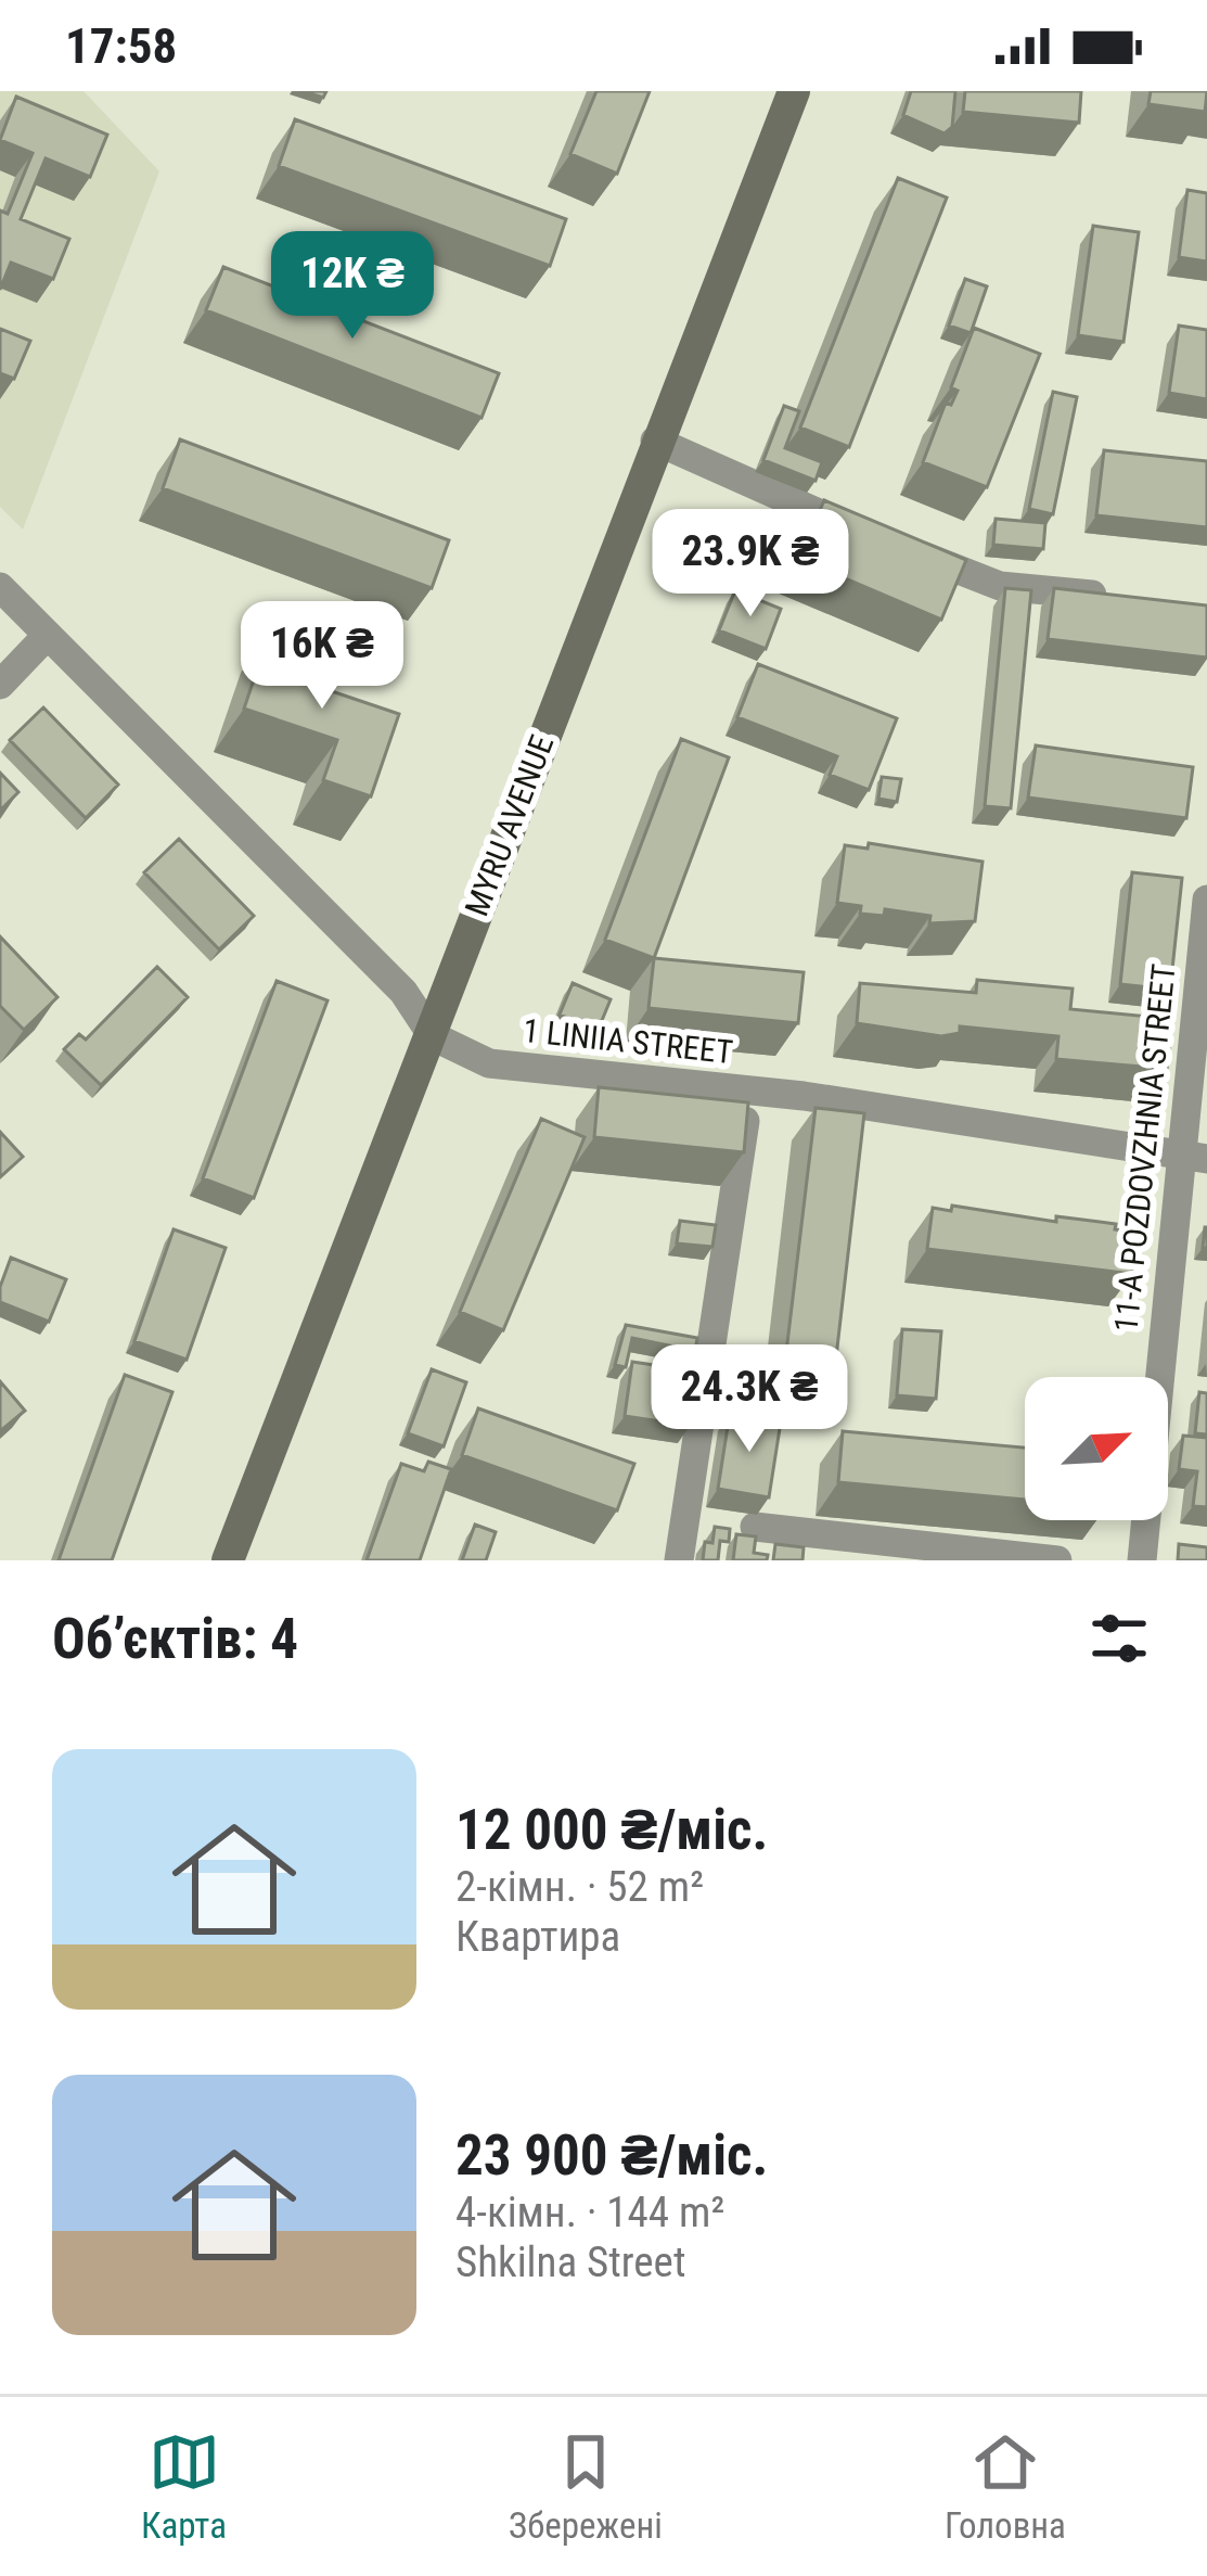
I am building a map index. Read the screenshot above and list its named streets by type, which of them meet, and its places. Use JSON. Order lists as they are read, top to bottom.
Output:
{
  "streets": {
    "main road": ["MYRU AVENUE"],
    "street": ["1 LINIIA STREET", "11-A POZDOVZHNIA STREET"]
  },
  "crossings": [
    ["MYRU AVENUE", "1 LINIIA STREET"],
    ["1 LINIIA STREET", "11-A POZDOVZHNIA STREET"]
  ],
  "north": "top right",
  "page": {
    "status": "17:58",
    "price": [
      "12K ₴",
      "23.9K ₴",
      "16K ₴",
      "24.3K ₴"
    ],
    "heading": "Об’єктів: 4",
    "list": [
      {
        "name": "12 000 ₴/міс.",
        "note": "2-кімн. · 52 m² · Квартира"
      },
      {
        "name": "23 900 ₴/міс.",
        "note": "4-кімн. · 144 m² · Shkilna Street"
      }
    ],
    "tabs": ["Карта", "Збережені", "Головна"]
  }
}
